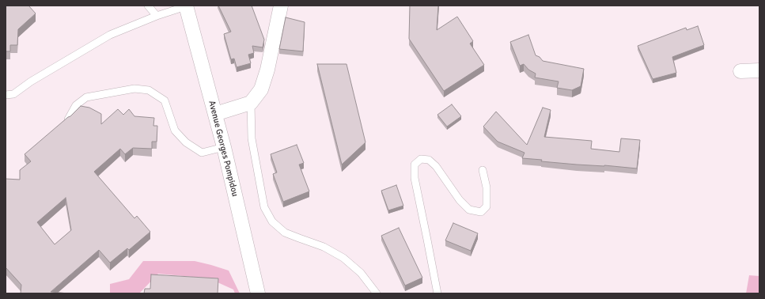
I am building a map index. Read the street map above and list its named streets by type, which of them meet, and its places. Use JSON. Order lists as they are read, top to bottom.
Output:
{
  "streets": {
    "street": ["Avenue Georges Pompidou"]
  }
}
